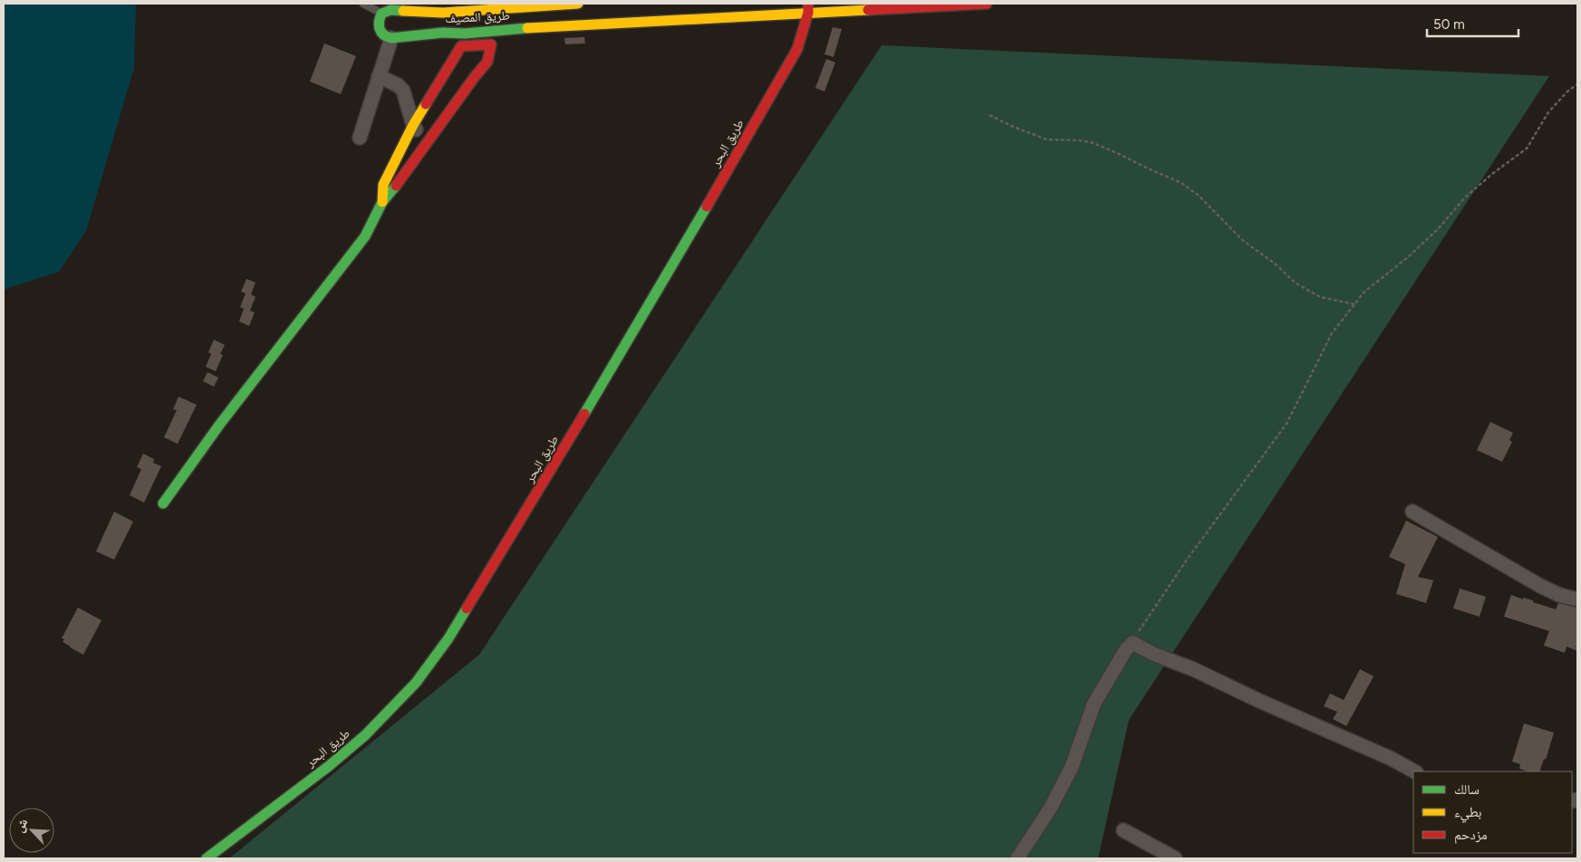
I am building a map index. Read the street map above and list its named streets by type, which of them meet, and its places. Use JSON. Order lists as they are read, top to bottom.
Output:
{
  "streets": {
    "street": ["طريق المصيف", "طريق البحر"]
  },
  "crossings": [
    ["طريق المصيف", "طريق البحر"]
  ],
  "legend": ["سالك", "بطيء", "مزدحم"],
  "scale_bar": "50 m",
  "north": "top left"
}
